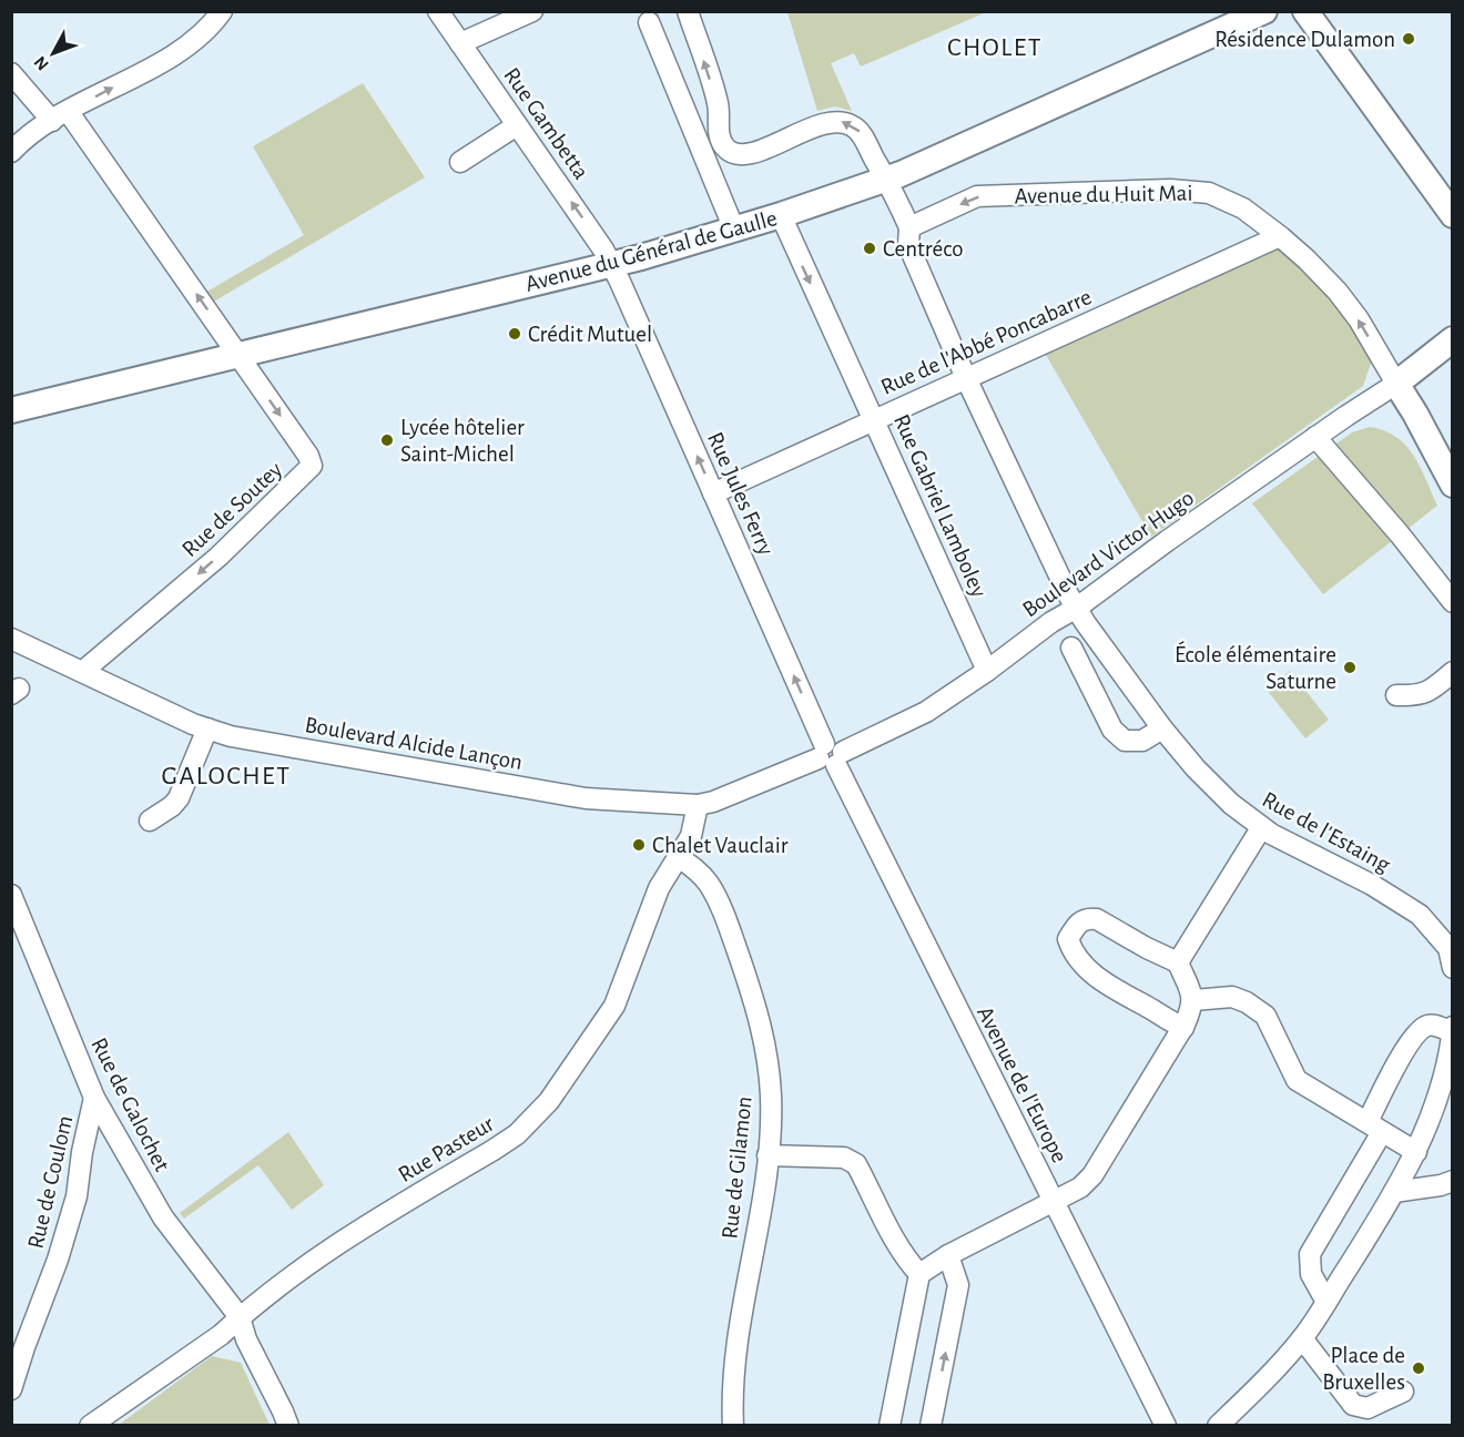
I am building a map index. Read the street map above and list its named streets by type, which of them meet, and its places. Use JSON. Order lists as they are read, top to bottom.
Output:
{
  "streets": {
    "main road": ["Avenue du Huit Mai", "Avenue du Général de Gaulle"],
    "street": [
      "Rue Gambetta",
      "Rue de l'Abbé Poncabarre",
      "Rue Jules Ferry",
      "Rue Gabriel Lamboley",
      "Rue de Soutey",
      "Boulevard Victor Hugo",
      "Boulevard Alcide Lançon",
      "Rue de l'Estaing",
      "Avenue de l'Europe",
      "Rue de Galochet",
      "Rue Pasteur",
      "Rue de Gilamon",
      "Rue de Coulom"
    ]
  },
  "crossings": [
    ["Rue Gambetta", "Avenue du Général de Gaulle"],
    ["Rue Gambetta", "Rue Jules Ferry"],
    ["Avenue du Huit Mai", "Rue de l'Abbé Poncabarre"],
    ["Avenue du Huit Mai", "Boulevard Victor Hugo"],
    ["Avenue du Huit Mai", "Rue de l'Estaing"],
    ["Avenue du Général de Gaulle", "Rue Jules Ferry"],
    ["Avenue du Général de Gaulle", "Rue Gabriel Lamboley"],
    ["Avenue du Général de Gaulle", "Rue de Soutey"],
    ["Rue de l'Abbé Poncabarre", "Rue Jules Ferry"],
    ["Rue de l'Abbé Poncabarre", "Rue Gabriel Lamboley"],
    ["Rue de l'Abbé Poncabarre", "Rue de l'Estaing"],
    ["Rue Jules Ferry", "Boulevard Victor Hugo"],
    ["Rue Jules Ferry", "Boulevard Alcide Lançon"],
    ["Rue Jules Ferry", "Avenue de l'Europe"],
    ["Rue Gabriel Lamboley", "Boulevard Victor Hugo"],
    ["Rue de Soutey", "Boulevard Alcide Lançon"],
    ["Boulevard Victor Hugo", "Boulevard Alcide Lançon"],
    ["Boulevard Victor Hugo", "Rue de l'Estaing"],
    ["Boulevard Victor Hugo", "Avenue de l'Europe"],
    ["Boulevard Alcide Lançon", "Avenue de l'Europe"],
    ["Boulevard Alcide Lançon", "Rue Pasteur"],
    ["Rue de Galochet", "Rue Pasteur"],
    ["Rue de Galochet", "Rue de Coulom"],
    ["Rue Pasteur", "Rue de Gilamon"]
  ],
  "one_way": ["Avenue du Huit Mai", "Rue Jules Ferry", "Rue Gabriel Lamboley"],
  "districts": ["CHOLET", "GALOCHET"],
  "places": [
    "Résidence Dulamon",
    "Centréco",
    "Crédit Mutuel",
    "Lycée hôtelier Saint-Michel",
    "École élémentaire Saturne",
    "Chalet Vauclair",
    "Place de Bruxelles"
  ],
  "north": "bottom left"
}
